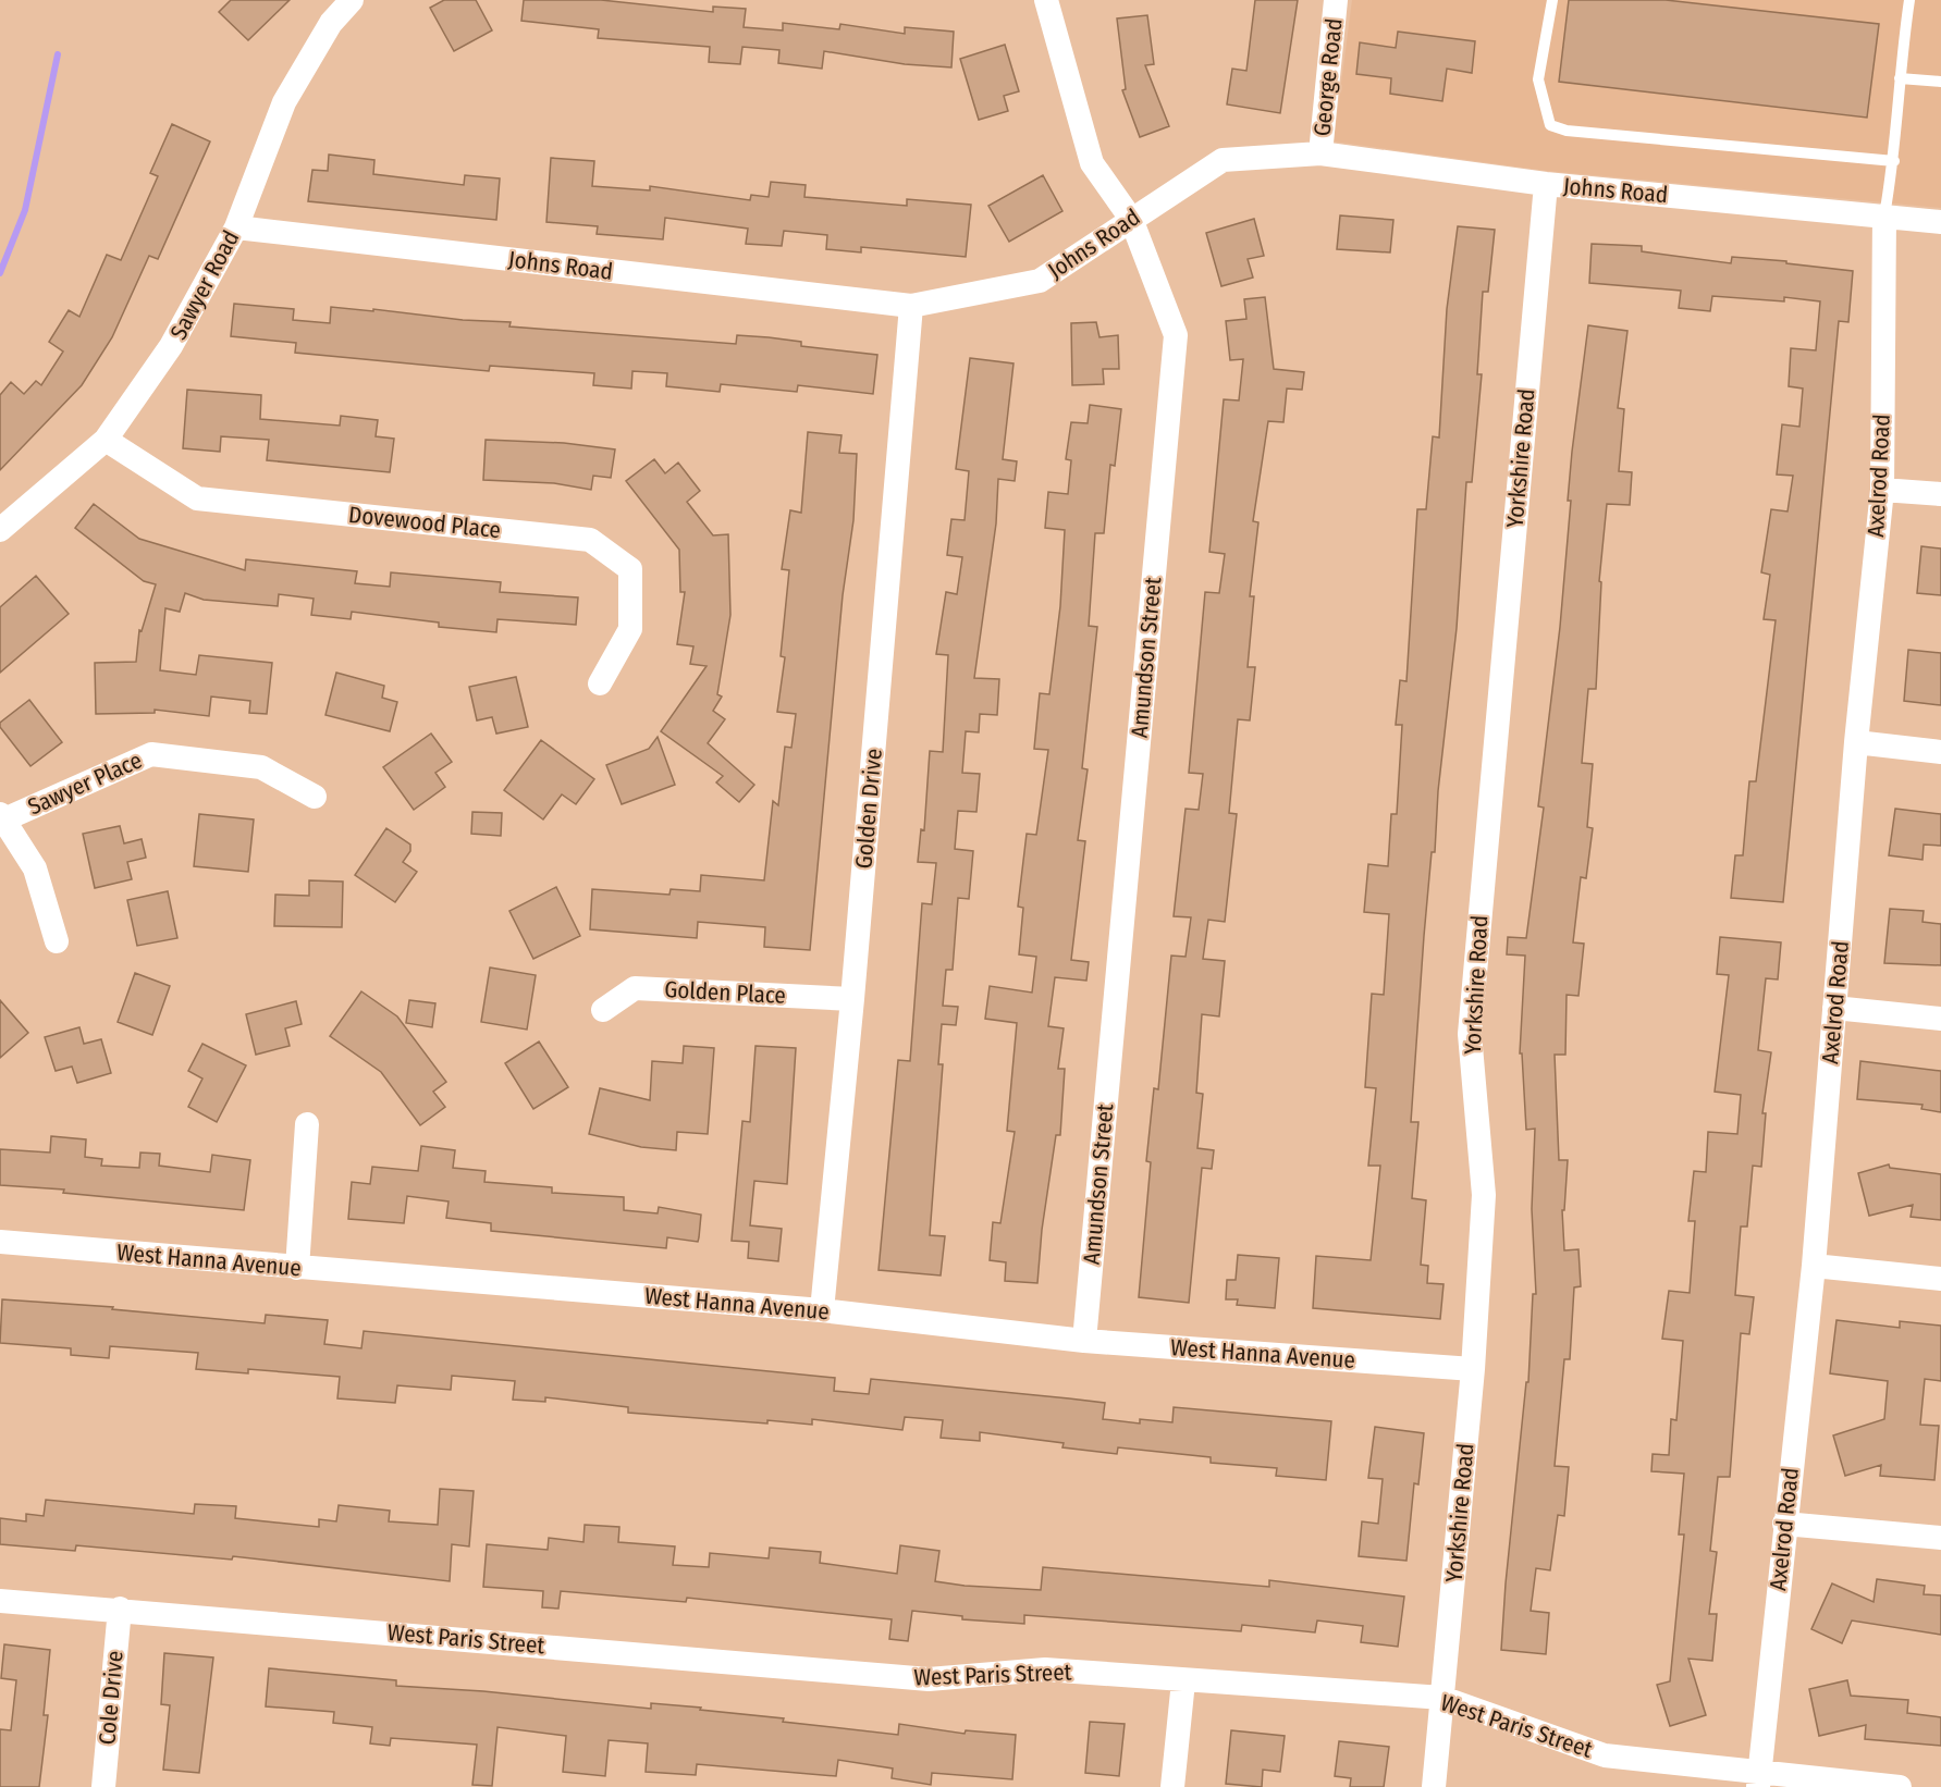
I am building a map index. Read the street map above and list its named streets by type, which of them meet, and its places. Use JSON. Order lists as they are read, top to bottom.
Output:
{
  "streets": {
    "street": [
      "George Road",
      "Johns Road",
      "Sawyer Road",
      "Yorkshire Road",
      "Axelrod Road",
      "Dovewood Place",
      "Amundson Street",
      "Sawyer Place",
      "Golden Drive",
      "Golden Place",
      "West Hanna Avenue",
      "West Paris Street",
      "Cole Drive"
    ]
  },
  "crossings": [
    ["George Road", "Johns Road"],
    ["Johns Road", "Sawyer Road"],
    ["Johns Road", "Yorkshire Road"],
    ["Johns Road", "Axelrod Road"],
    ["Johns Road", "Amundson Street"],
    ["Johns Road", "Golden Drive"],
    ["Sawyer Road", "Dovewood Place"],
    ["Yorkshire Road", "West Hanna Avenue"],
    ["Yorkshire Road", "West Paris Street"],
    ["Axelrod Road", "West Paris Street"],
    ["Amundson Street", "West Hanna Avenue"],
    ["Golden Drive", "Golden Place"],
    ["Golden Drive", "West Hanna Avenue"],
    ["West Paris Street", "Cole Drive"]
  ]
}
